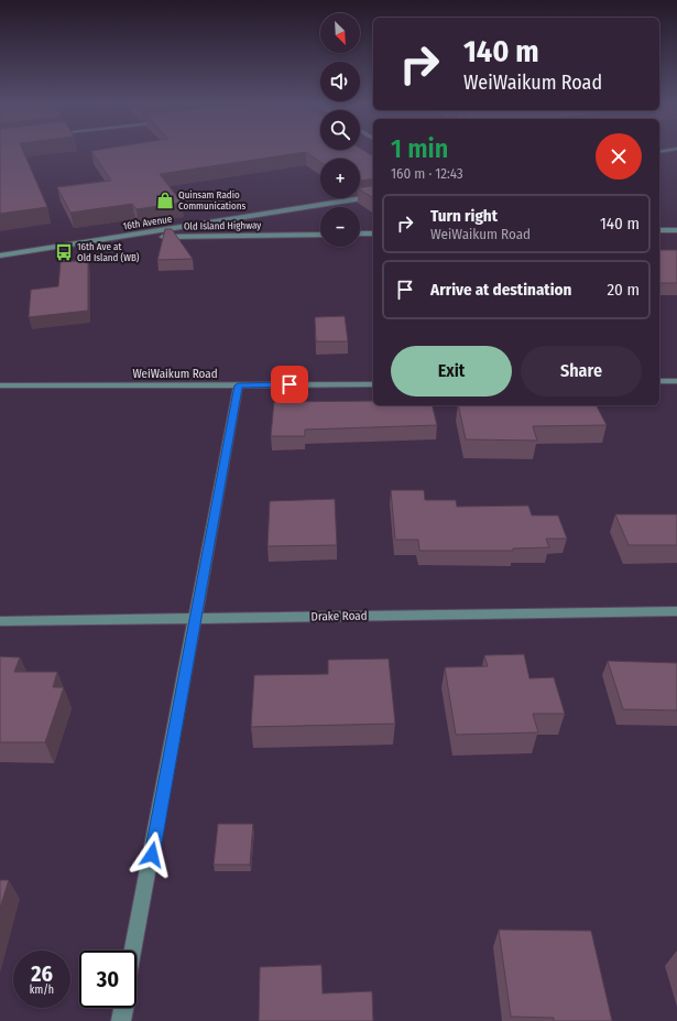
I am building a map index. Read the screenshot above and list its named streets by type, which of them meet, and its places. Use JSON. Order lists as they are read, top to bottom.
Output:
{
  "streets": {
    "street": [
      "16th Avenue",
      "Old Island Highway",
      "WeiWaikum Road",
      "Drake Road"
    ]
  },
  "crossings": [
    ["16th Avenue", "Old Island Highway"]
  ],
  "places": {
    "shop": ["Quinsam Radio Communications"],
    "bus stop": ["16th Ave at Old Island (WB)"]
  },
  "north": "bottom right",
  "page": {
    "map_buttons": ["+", "−"],
    "turn": ["140 m", "WeiWaikum Road"],
    "heading": ["1 min", "160 m · 12:43"],
    "list": [
      {
        "name": "Turn right",
        "note": "WeiWaikum Road",
        "value": "140 m"
      },
      {
        "name": "Arrive at destination",
        "value": "20 m"
      }
    ],
    "buttons": ["Exit", "Share"],
    "speed": "26 km/h",
    "limit": "30"
  }
}
